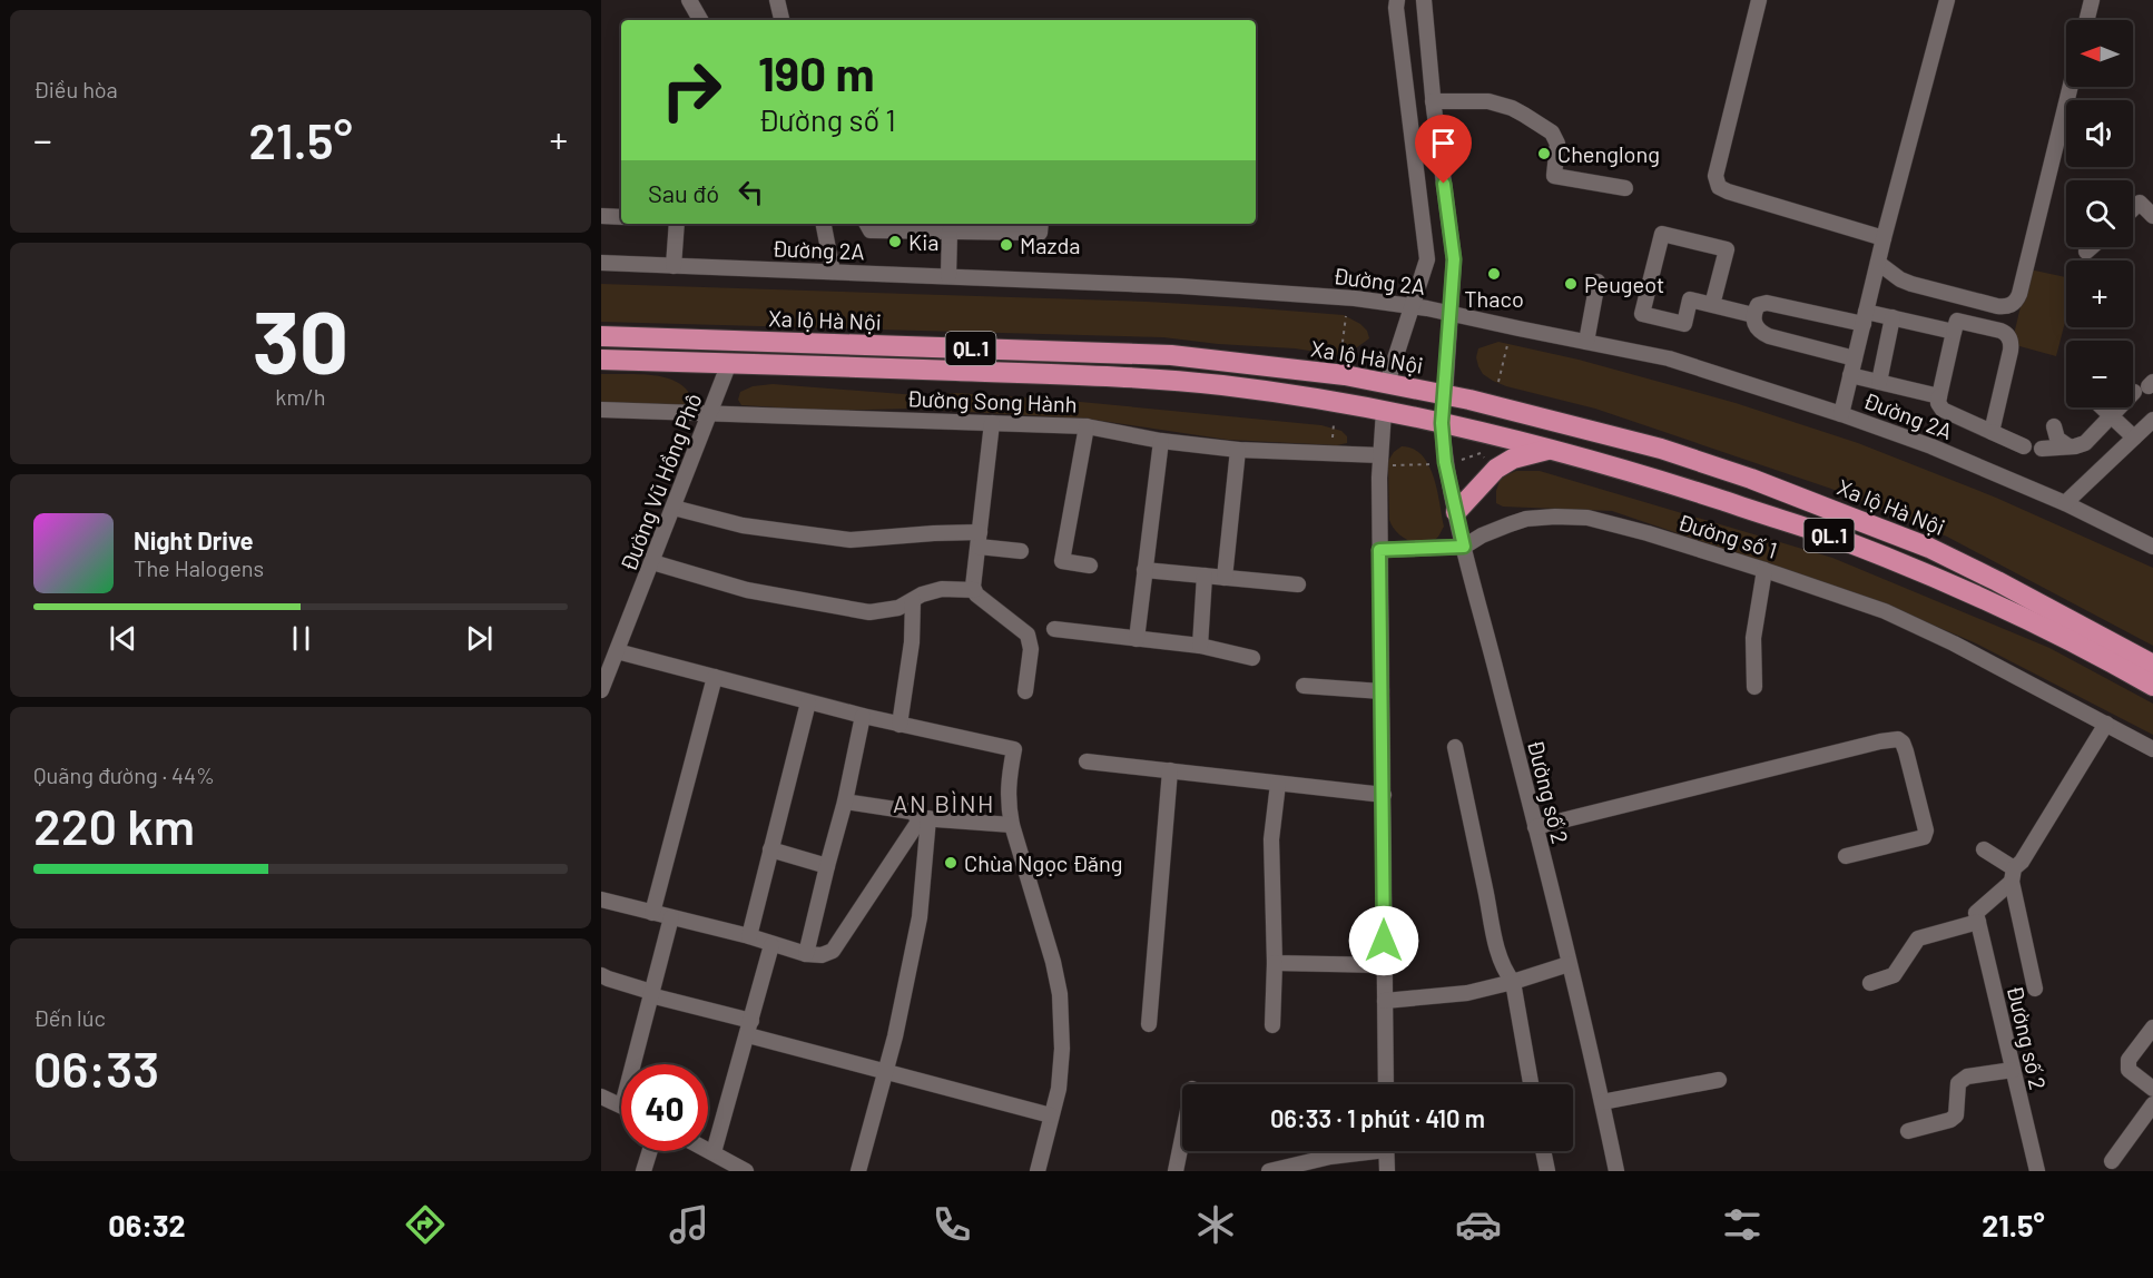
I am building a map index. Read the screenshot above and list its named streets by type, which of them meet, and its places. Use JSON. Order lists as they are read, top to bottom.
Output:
{
  "streets": {
    "highway": ["Xa lộ Hà Nội", "QL.1"],
    "street": [
      "Đường 2A",
      "Đường Song Hành",
      "Đường Vũ Hồng Phô",
      "Đường số 1",
      "Đường số 2"
    ]
  },
  "crossings": [
    ["QL.1", "Đường Vũ Hồng Phô"],
    ["QL.1", "Đường số 2"],
    ["Đường Song Hành", "Đường Vũ Hồng Phô"],
    ["Đường số 1", "Đường số 2"]
  ],
  "districts": ["AN BÌNH"],
  "places": [
    "Chenglong",
    "Kia",
    "Mazda",
    "Thaco",
    "Peugeot",
    "Chùa Ngọc Đăng"
  ],
  "north": "left",
  "page": {
    "tile": [
      "Điều hòa",
      ["30", "km/h"],
      ["Quãng đường · 44%", "220 km"],
      ["Đến lúc", "06:33"]
    ],
    "map_buttons": ["+", "−"],
    "turn": ["190 m", "Đường số 1"],
    "heat": ["−", "21.5°", "+"],
    "then": "Sau đó",
    "song": ["Night Drive", "The Halogens"],
    "limit": "40",
    "trip": "06:33 · 1 phút · 410 m",
    "tabs": ["06:32", "21.5°"]
  }
}
